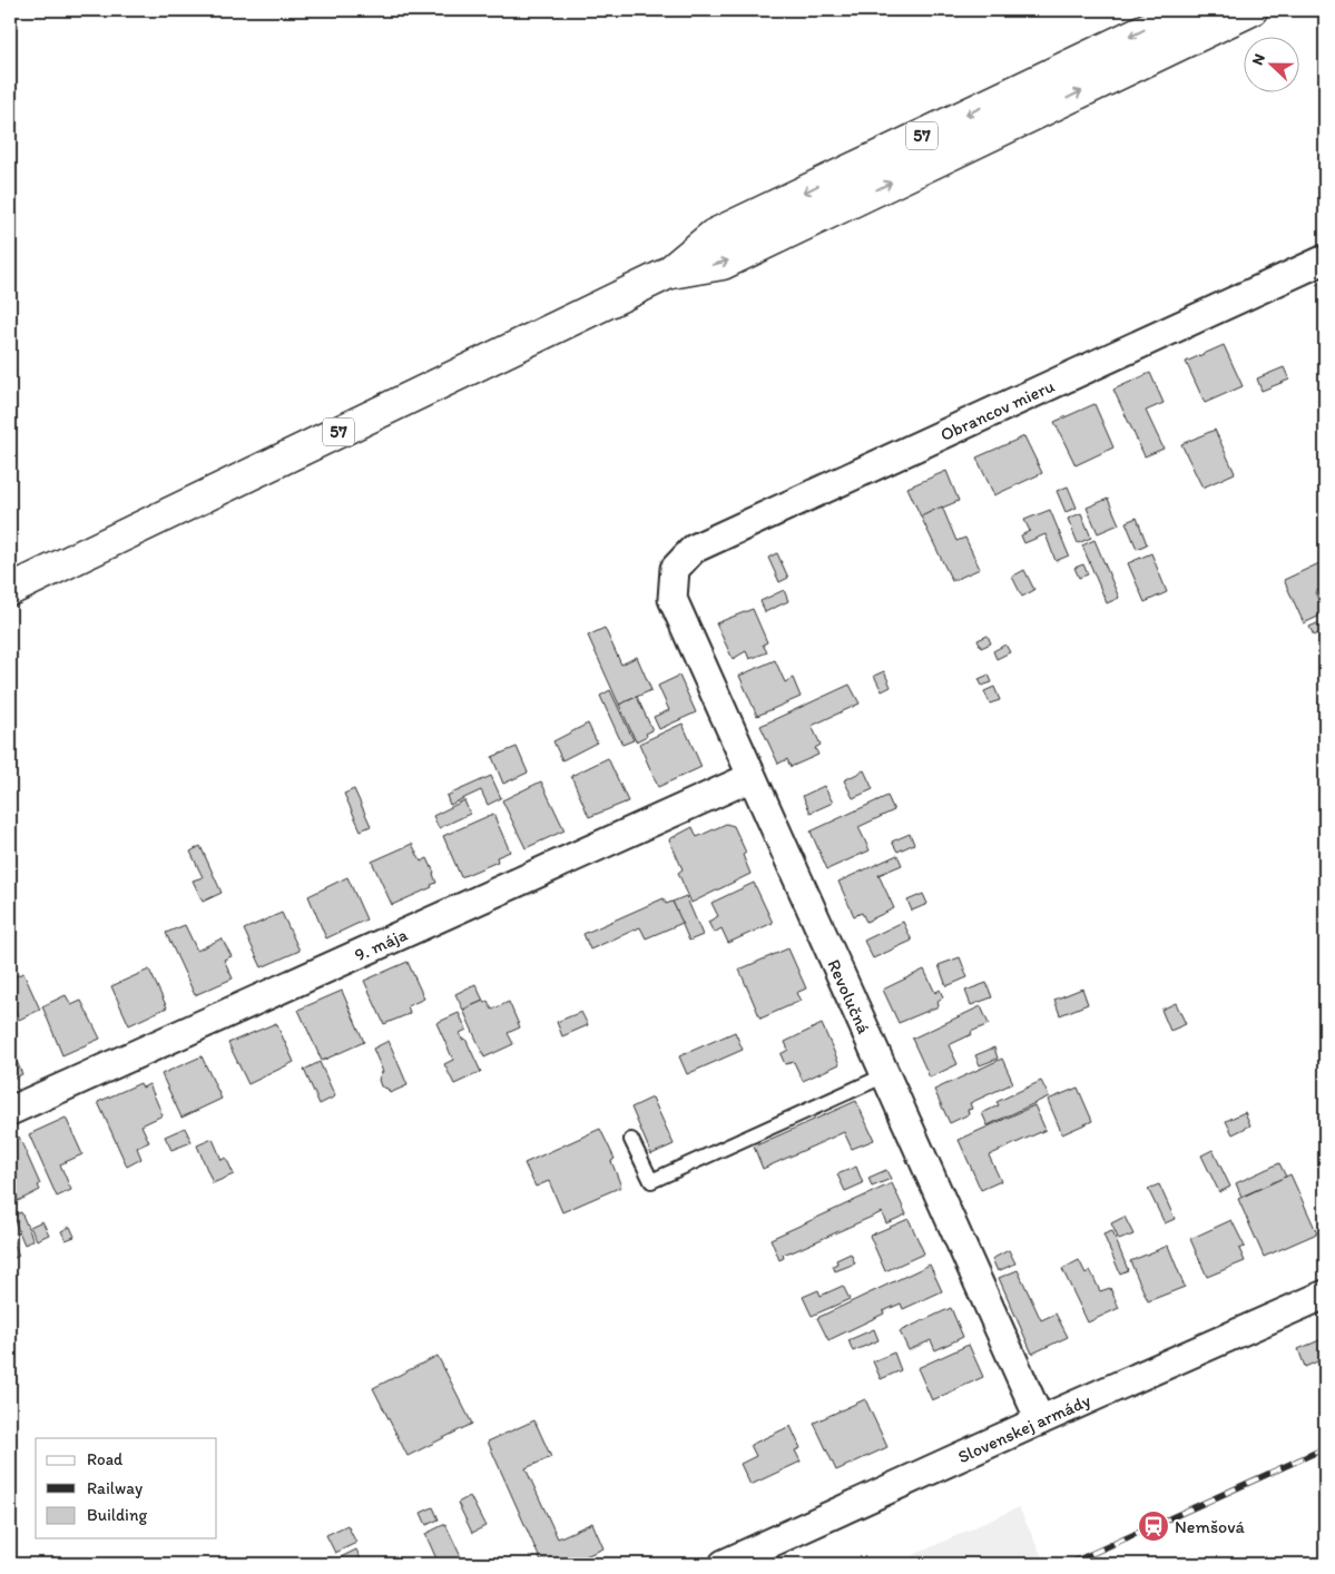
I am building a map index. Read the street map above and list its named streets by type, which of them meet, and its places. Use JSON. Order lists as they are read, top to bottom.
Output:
{
  "streets": {
    "main road": ["57"],
    "street": [
      "Obrancov mieru",
      "9. mája",
      "Revolučná",
      "Slovenskej armády"
    ]
  },
  "crossings": [
    ["Obrancov mieru", "Revolučná"],
    ["9. mája", "Revolučná"],
    ["Revolučná", "Slovenskej armády"]
  ],
  "places": {
    "station": ["Nemšová"]
  },
  "legend": ["Road", "Railway", "Building"],
  "north": "left"
}
